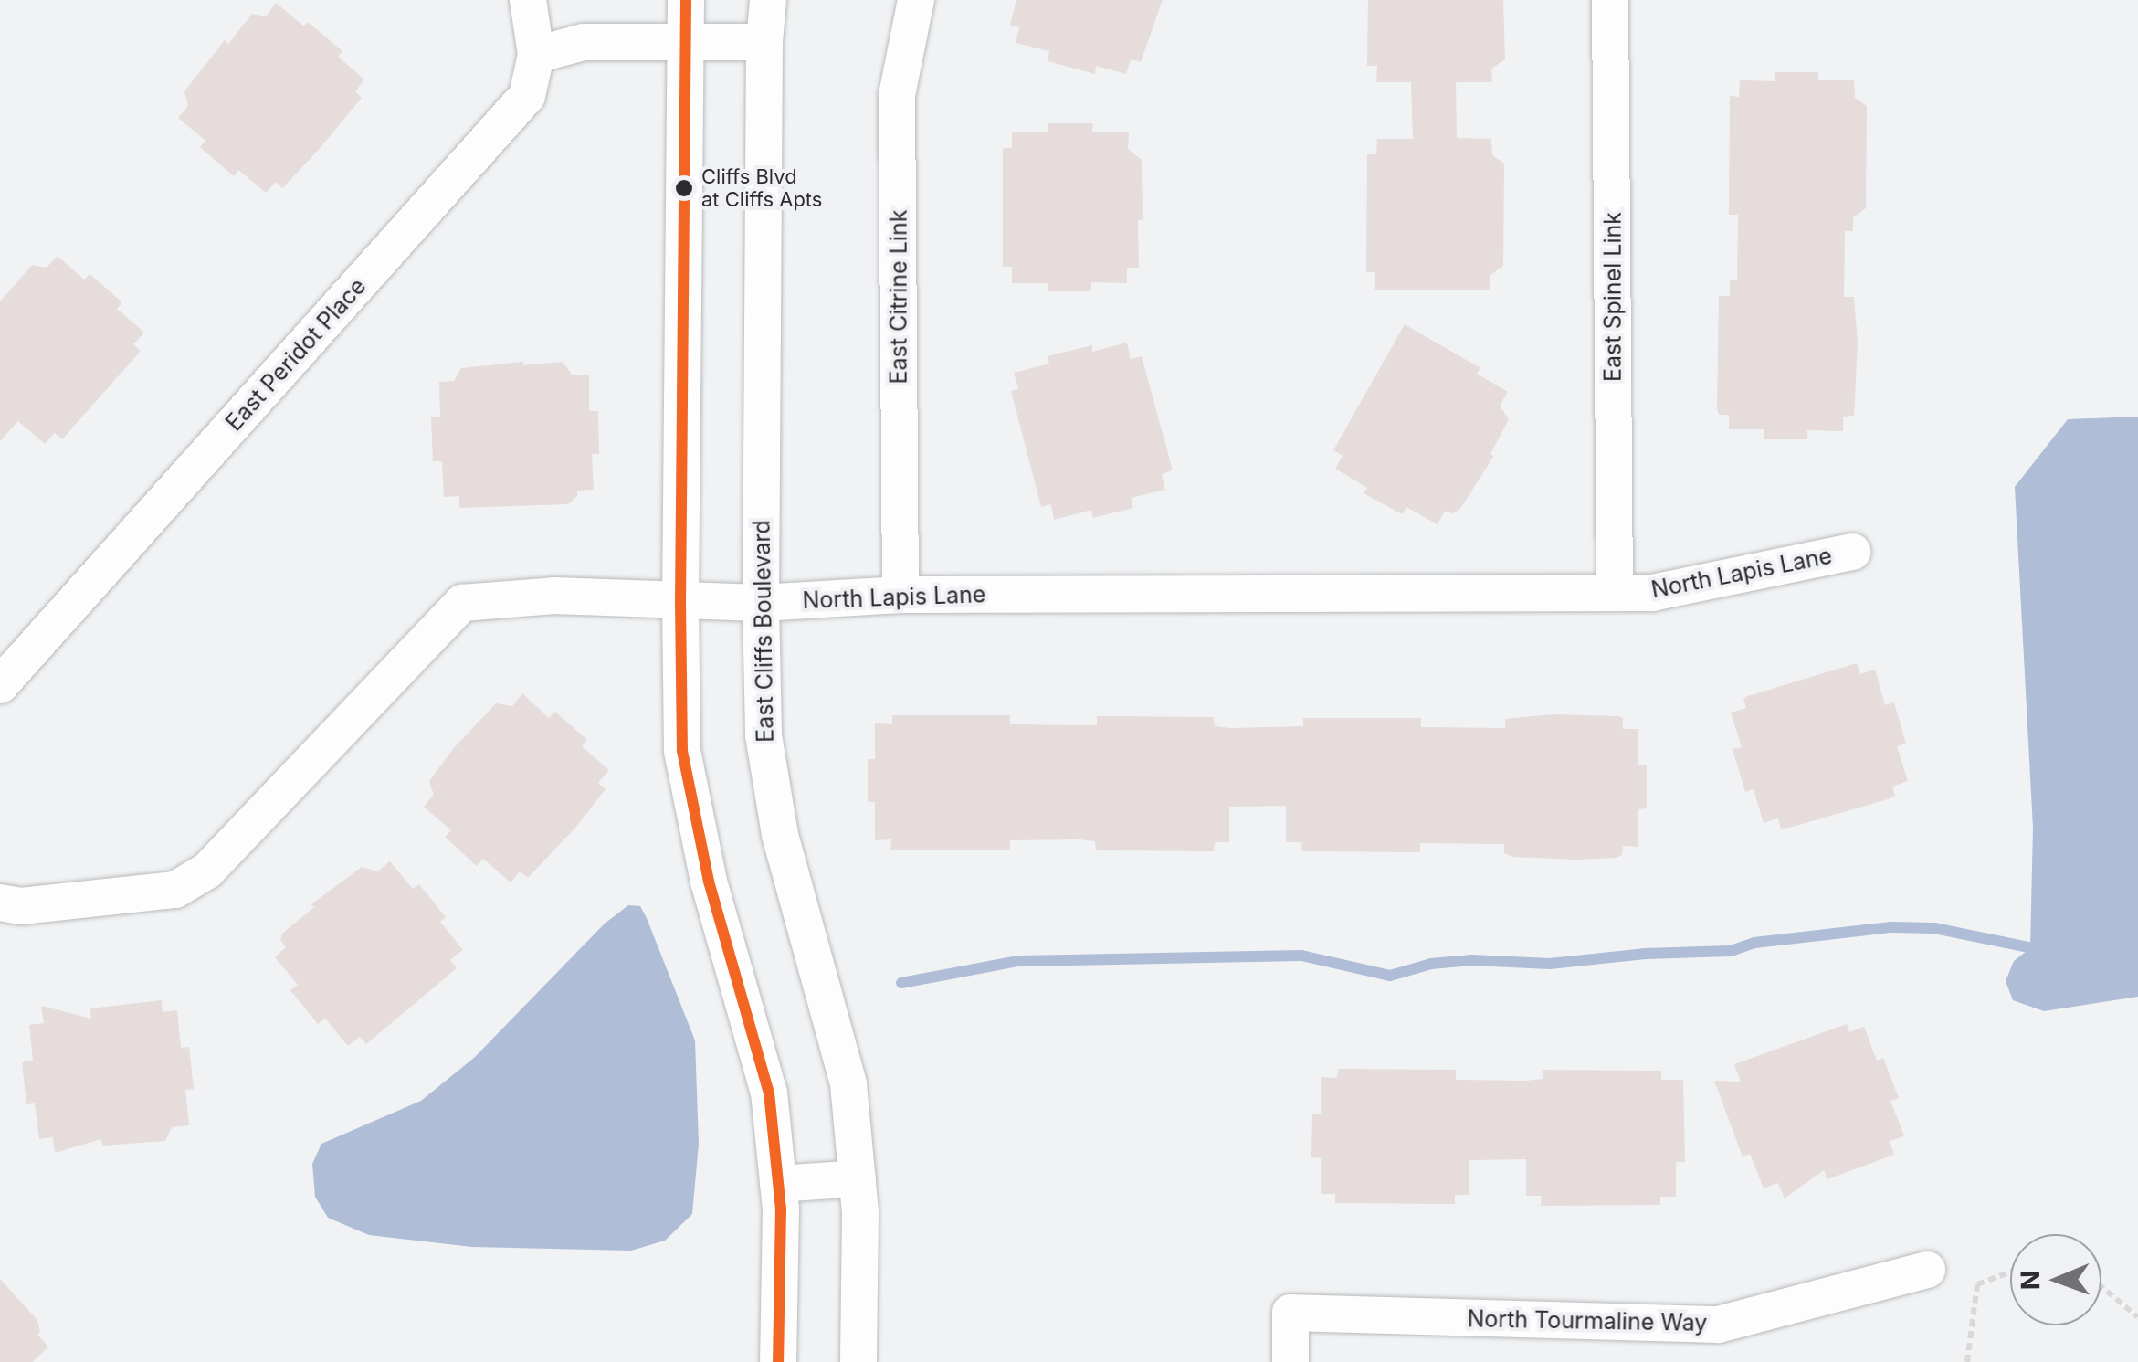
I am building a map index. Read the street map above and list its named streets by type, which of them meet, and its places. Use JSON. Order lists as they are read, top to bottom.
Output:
{
  "streets": {
    "street": [
      "East Citrine Link",
      "East Spinel Link",
      "East Peridot Place",
      "North Lapis Lane",
      "East Cliffs Boulevard",
      "North Tourmaline Way"
    ]
  },
  "crossings": [
    ["East Citrine Link", "North Lapis Lane"],
    ["East Spinel Link", "North Lapis Lane"],
    ["North Lapis Lane", "East Cliffs Boulevard"]
  ],
  "places": ["Cliffs Blvd at Cliffs Apts"],
  "north": "left"
}
